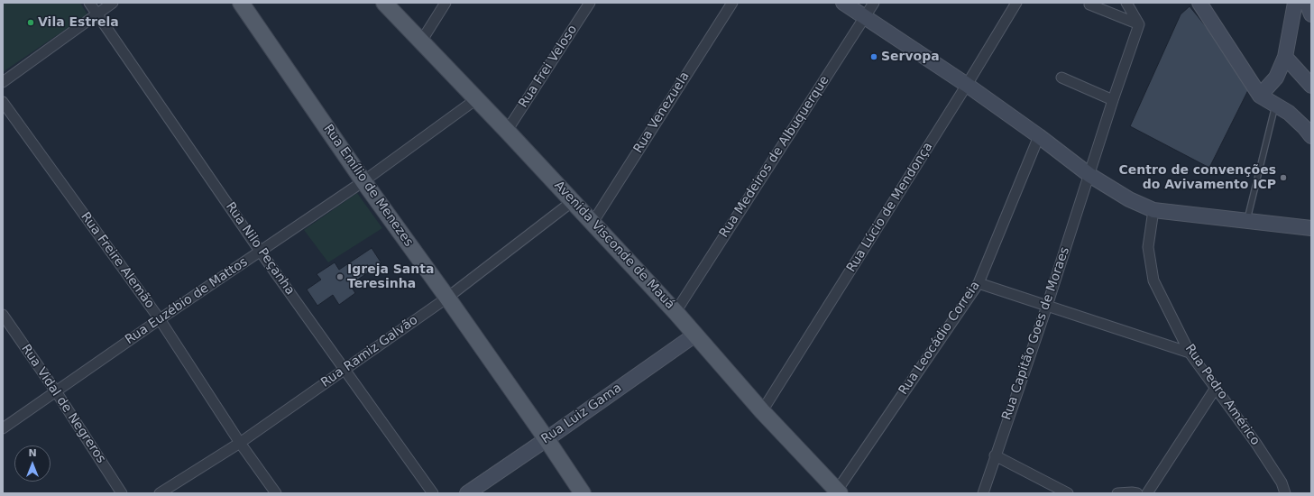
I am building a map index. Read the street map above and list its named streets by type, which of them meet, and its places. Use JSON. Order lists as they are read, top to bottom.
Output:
{
  "streets": {
    "main road": ["Rua Emílio de Menezes", "Avenida Visconde de Mauá"],
    "street": [
      "Rua Frei Veloso",
      "Rua Venezuela",
      "Rua Medeiros de Albuquerque",
      "Rua Lúcio de Mendonça",
      "Rua Nilo Peçanha",
      "Rua Freire Alemão",
      "Rua Euzébio de Mattos",
      "Rua Capitão Goes de Moraes",
      "Rua Leocádio Correia",
      "Rua Ramiz Galvão",
      "Rua Pedro Américo",
      "Rua Vidal de Negreros",
      "Rua Luiz Gama"
    ]
  },
  "crossings": [
    ["Rua Frei Veloso", "Avenida Visconde de Mauá"],
    ["Rua Venezuela", "Avenida Visconde de Mauá"],
    ["Rua Medeiros de Albuquerque", "Avenida Visconde de Mauá"],
    ["Rua Emílio de Menezes", "Rua Euzébio de Mattos"],
    ["Rua Emílio de Menezes", "Rua Ramiz Galvão"],
    ["Rua Emílio de Menezes", "Rua Luiz Gama"],
    ["Rua Lúcio de Mendonça", "Avenida Visconde de Mauá"],
    ["Avenida Visconde de Mauá", "Rua Euzébio de Mattos"],
    ["Avenida Visconde de Mauá", "Rua Leocádio Correia"],
    ["Avenida Visconde de Mauá", "Rua Ramiz Galvão"],
    ["Avenida Visconde de Mauá", "Rua Luiz Gama"],
    ["Rua Nilo Peçanha", "Rua Euzébio de Mattos"],
    ["Rua Nilo Peçanha", "Rua Ramiz Galvão"],
    ["Rua Freire Alemão", "Rua Euzébio de Mattos"],
    ["Rua Freire Alemão", "Rua Ramiz Galvão"],
    ["Rua Euzébio de Mattos", "Rua Vidal de Negreros"]
  ],
  "places": [
    "Vila Estrela",
    "Servopa",
    "Centro de convenções do Avivamento ICP",
    "Igreja Santa Teresinha"
  ],
  "north": "top"
}
